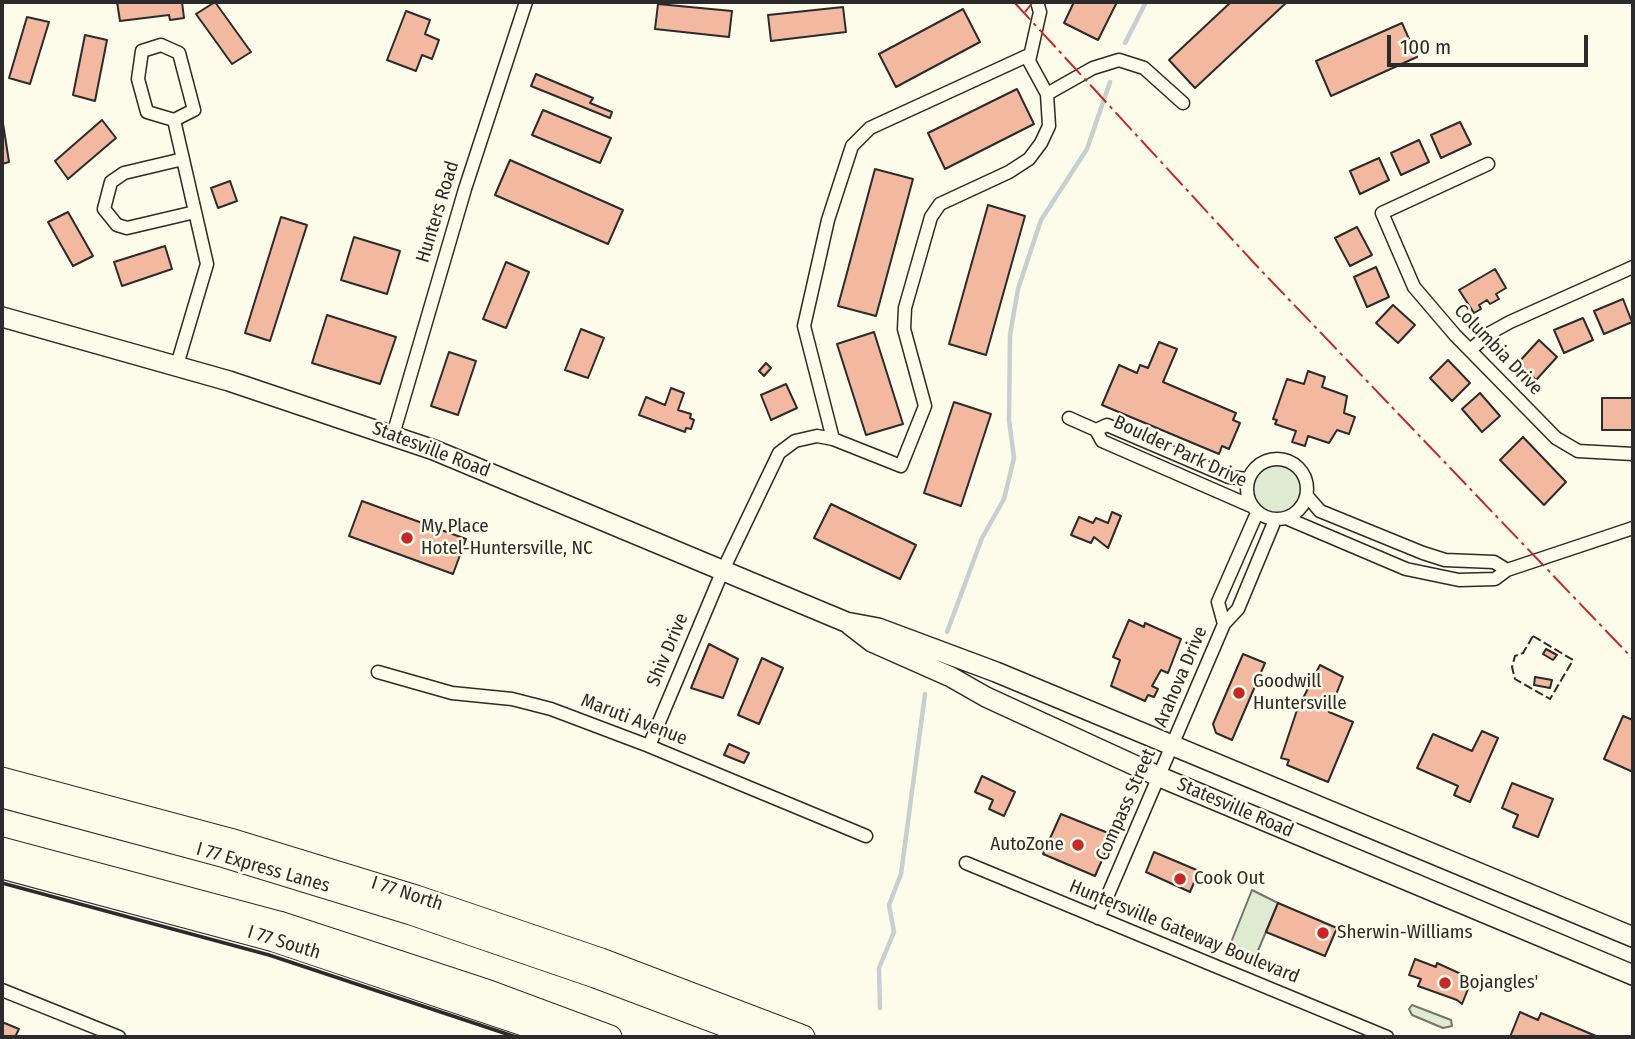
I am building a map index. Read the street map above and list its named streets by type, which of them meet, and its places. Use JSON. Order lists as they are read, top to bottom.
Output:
{
  "streets": {
    "highway": ["I 77 Express Lanes", "I 77 North", "I 77 South"],
    "main road": ["Statesville Road"],
    "street": [
      "Hunters Road",
      "Columbia Drive",
      "Boulder Park Drive",
      "Shiv Drive",
      "Arahova Drive",
      "Maruti Avenue",
      "Compass Street",
      "Huntersville Gateway Boulevard"
    ]
  },
  "crossings": [
    ["Hunters Road", "Statesville Road"],
    ["Statesville Road", "Shiv Drive"],
    ["Statesville Road", "Arahova Drive"],
    ["Statesville Road", "Compass Street"],
    ["Boulder Park Drive", "Arahova Drive"],
    ["Shiv Drive", "Maruti Avenue"],
    ["Arahova Drive", "Compass Street"],
    ["Compass Street", "Huntersville Gateway Boulevard"]
  ],
  "places": [
    "My Place Hotel-Huntersville, NC",
    "Goodwill Huntersville",
    "AutoZone",
    "Cook Out",
    "Sherwin-Williams",
    "Bojangles'"
  ],
  "scale_bar": "100 m"
}
